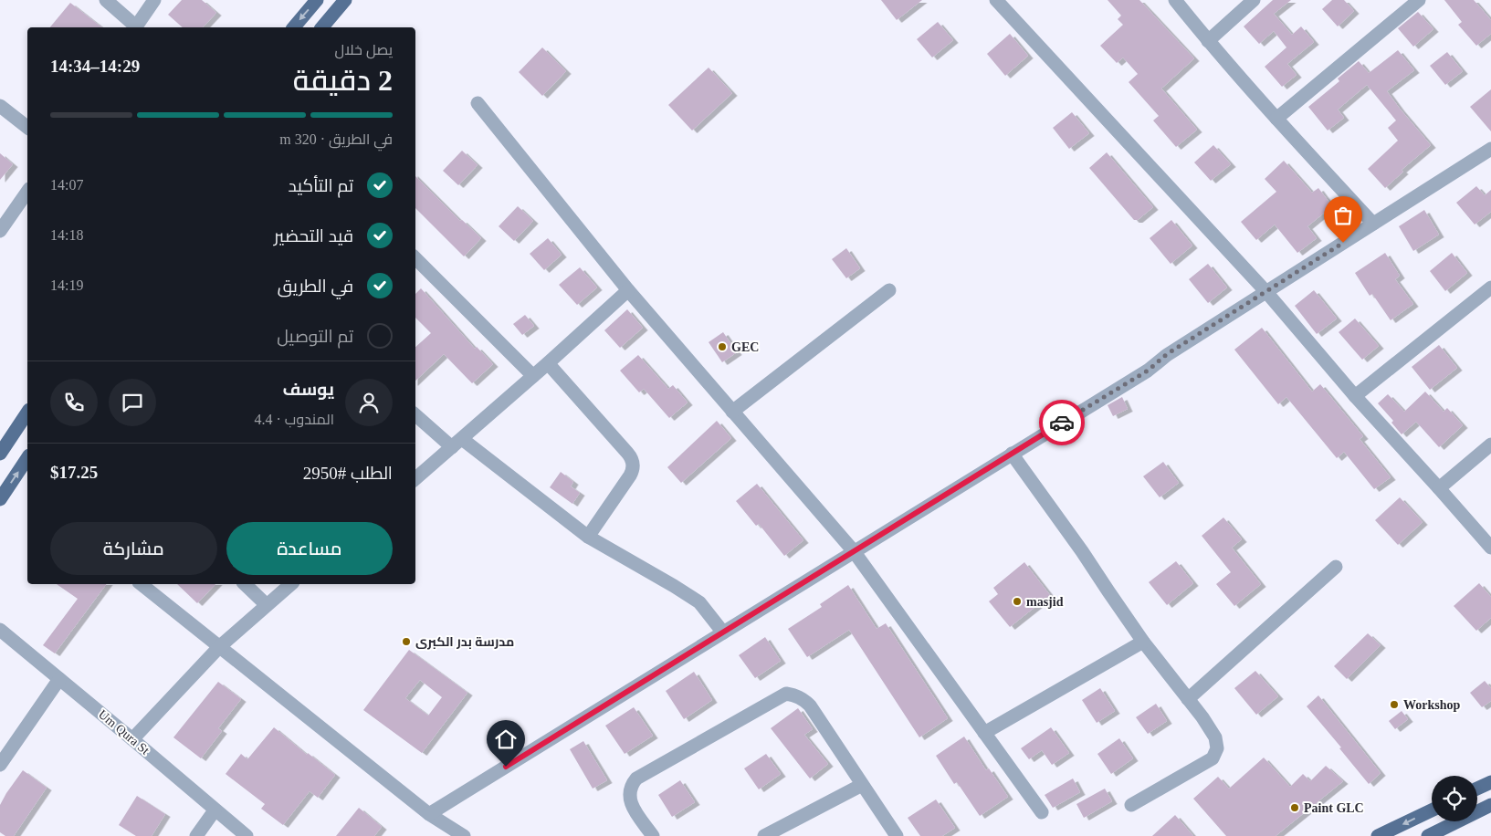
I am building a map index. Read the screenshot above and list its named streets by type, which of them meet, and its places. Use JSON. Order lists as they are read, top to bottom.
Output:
{
  "streets": {
    "street": ["Um Qura St"]
  },
  "places": [
    "GEC",
    "masjid",
    "مدرسة بدر الكبرى",
    "Workshop",
    "Paint GLC"
  ],
  "page": {
    "heading": ["2 دقيقة", "يصل خلال", "14:29–14:34"],
    "panel": [
      "يوسف",
      "المندوب · 4.4",
      "الطلب #2950",
      "$17.25"
    ],
    "bar": "في الطريق · 320 m",
    "list": [
      ["تم التأكيد", "14:07"],
      ["قيد التحضير", "14:18"],
      ["في الطريق", "14:19"],
      "تم التوصيل"
    ],
    "buttons": ["مساعدة", "مشاركة"]
  }
}
